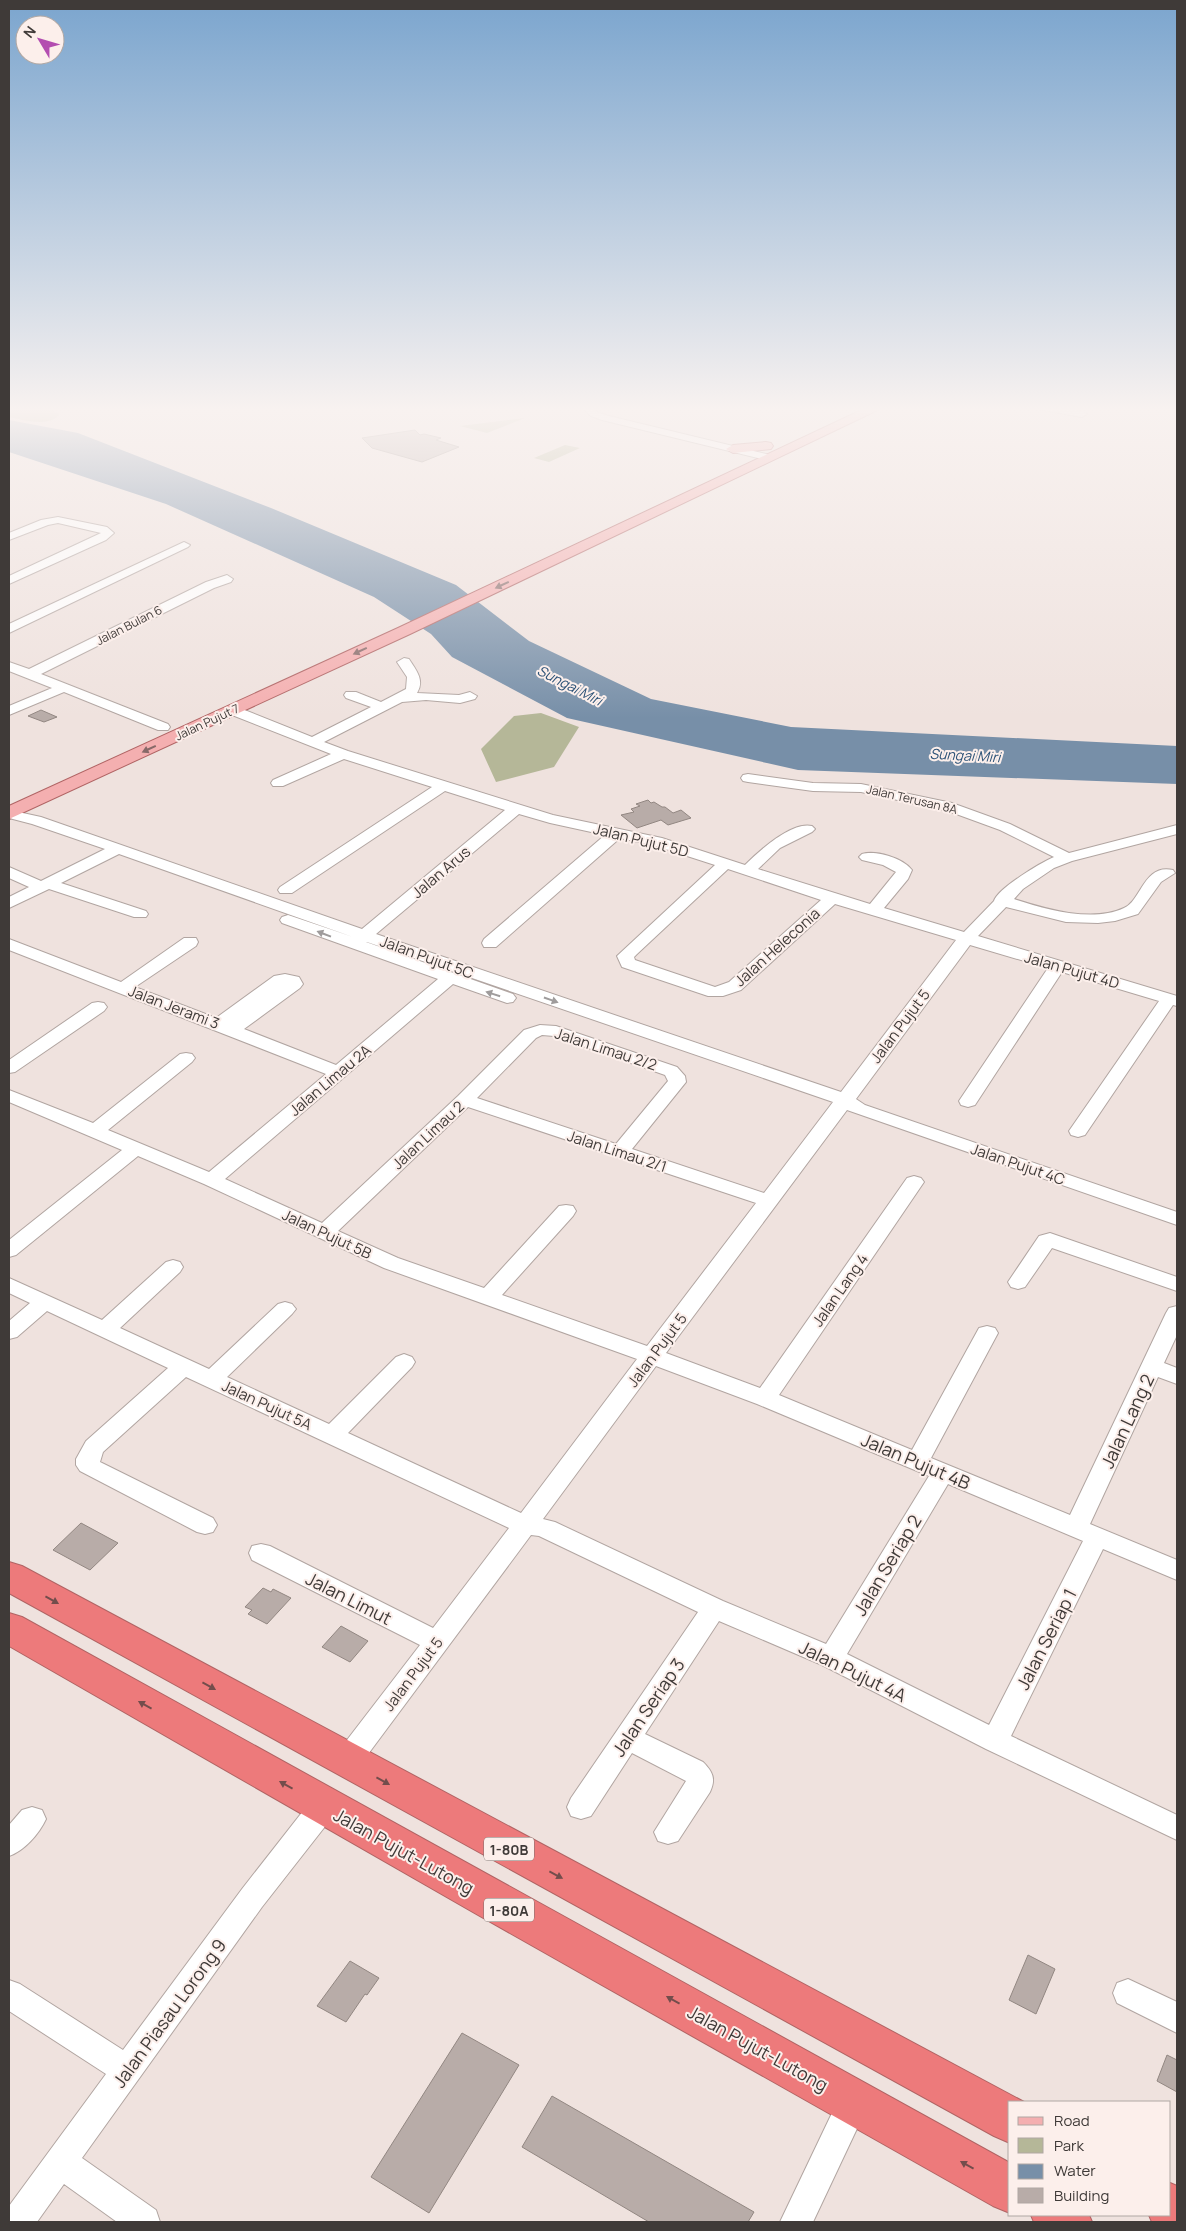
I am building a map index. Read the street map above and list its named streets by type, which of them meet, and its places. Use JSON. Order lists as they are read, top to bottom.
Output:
{
  "streets": {
    "highway": ["1-80B", "Jalan Pujut-Lutong", "1-80A"],
    "main road": ["Jalan Pujut 7"],
    "street": [
      "Jalan Bulan 6",
      "Jalan Terusan 8A",
      "Jalan Pujut 5D",
      "Jalan Arus",
      "Jalan Heleconia",
      "Jalan Pujut 5C",
      "Jalan Pujut 4D",
      "Jalan Jerami 3",
      "Jalan Pujut 5",
      "Jalan Limau 2/2",
      "Jalan Limau 2A",
      "Jalan Limau 2",
      "Jalan Limau 2/1",
      "Jalan Pujut 4C",
      "Jalan Pujut 5B",
      "Jalan Lang 4",
      "Jalan Pujut 5A",
      "Jalan Lang 2",
      "Jalan Pujut 4B",
      "Jalan Seriap 2",
      "Jalan Limut",
      "Jalan Seriap 1",
      "Jalan Pujut 4A",
      "Jalan Seriap 3",
      "Jalan Piasau Lorong 9"
    ]
  },
  "crossings": [
    ["Jalan Pujut 7", "Jalan Pujut 5D"],
    ["Jalan Pujut 7", "Jalan Pujut 5C"],
    ["Jalan Pujut 5D", "Jalan Arus"],
    ["Jalan Pujut 5D", "Jalan Heleconia"],
    ["Jalan Pujut 5D", "Jalan Pujut 4D"],
    ["Jalan Pujut 5D", "Jalan Pujut 5"],
    ["Jalan Arus", "Jalan Pujut 5C"],
    ["Jalan Pujut 5C", "Jalan Pujut 5"],
    ["Jalan Pujut 5C", "Jalan Limau 2A"],
    ["Jalan Pujut 5C", "Jalan Pujut 4C"],
    ["Jalan Pujut 4D", "Jalan Pujut 5"],
    ["Jalan Jerami 3", "Jalan Limau 2A"],
    ["Jalan Pujut 5", "Jalan Limau 2/1"],
    ["Jalan Pujut 5", "Jalan Pujut 4C"],
    ["Jalan Pujut 5", "Jalan Pujut 5B"],
    ["Jalan Pujut 5", "Jalan Pujut 5A"],
    ["Jalan Pujut 5", "Jalan Pujut 4B"],
    ["Jalan Pujut 5", "Jalan Limut"],
    ["Jalan Pujut 5", "Jalan Pujut 4A"],
    ["Jalan Pujut 5", "1-80B"],
    ["Jalan Limau 2/2", "Jalan Limau 2"],
    ["Jalan Limau 2/2", "Jalan Limau 2/1"],
    ["Jalan Limau 2A", "Jalan Pujut 5B"],
    ["Jalan Limau 2", "Jalan Limau 2/1"],
    ["Jalan Limau 2", "Jalan Pujut 5B"],
    ["Jalan Pujut 5B", "Jalan Pujut 4B"],
    ["Jalan Lang 4", "Jalan Pujut 4B"],
    ["Jalan Pujut 5A", "Jalan Pujut 4A"],
    ["Jalan Lang 2", "Jalan Pujut 4B"],
    ["Jalan Lang 2", "Jalan Seriap 1"],
    ["Jalan Pujut 4B", "Jalan Seriap 2"],
    ["Jalan Pujut 4B", "Jalan Seriap 1"],
    ["Jalan Seriap 2", "Jalan Pujut 4A"],
    ["Jalan Seriap 1", "Jalan Pujut 4A"],
    ["Jalan Pujut 4A", "Jalan Seriap 3"],
    ["Jalan Pujut-Lutong", "Jalan Piasau Lorong 9"]
  ],
  "water": ["Sungai Miri"],
  "legend": [
    "Road",
    "Park",
    "Water",
    "Building"
  ],
  "north": "top left"
}
